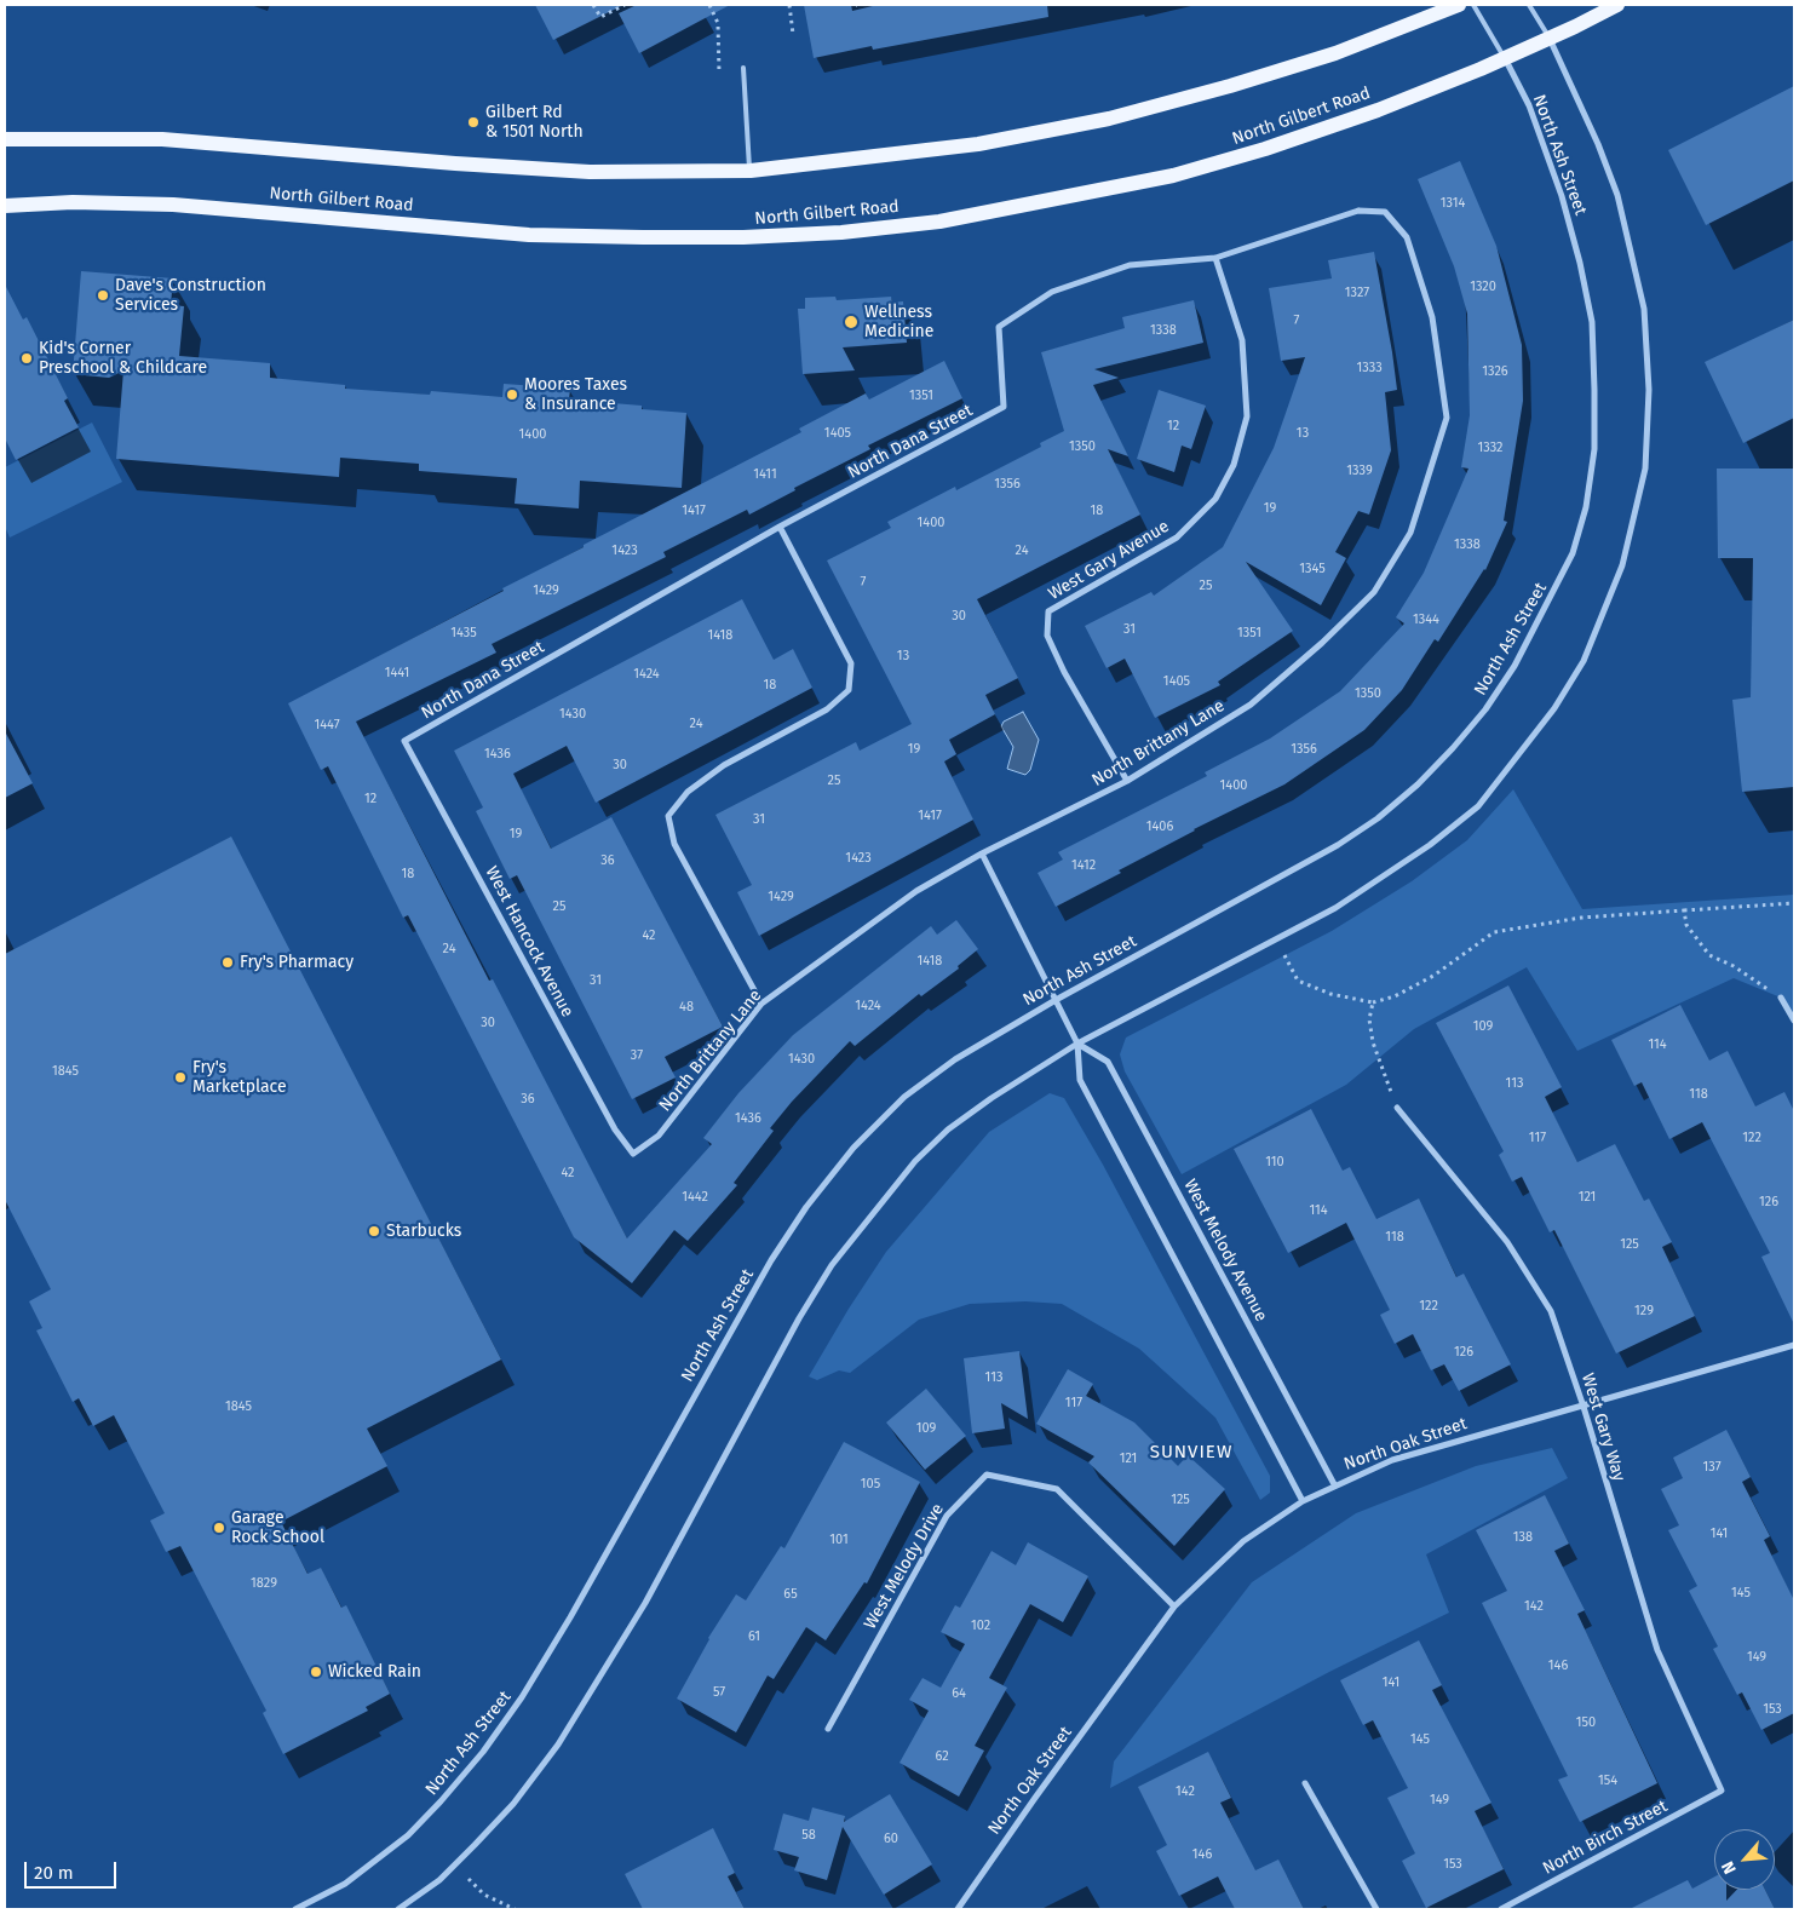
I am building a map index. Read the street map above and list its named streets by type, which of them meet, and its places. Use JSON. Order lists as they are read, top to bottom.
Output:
{
  "streets": {
    "main road": ["North Gilbert Road"],
    "street": [
      "North Ash Street",
      "North Dana Street",
      "West Gary Avenue",
      "North Brittany Lane",
      "West Hancock Avenue",
      "West Melody Avenue",
      "West Gary Way",
      "North Oak Street",
      "West Melody Drive",
      "North Birch Street"
    ]
  },
  "crossings": [
    ["North Gilbert Road", "North Ash Street"],
    ["North Ash Street", "West Melody Avenue"],
    ["North Dana Street", "West Gary Avenue"],
    ["North Dana Street", "North Brittany Lane"],
    ["North Dana Street", "West Hancock Avenue"],
    ["West Gary Avenue", "North Brittany Lane"],
    ["North Brittany Lane", "West Hancock Avenue"],
    ["West Melody Avenue", "North Oak Street"],
    ["West Gary Way", "North Oak Street"],
    ["West Gary Way", "North Birch Street"],
    ["North Oak Street", "West Melody Drive"]
  ],
  "districts": ["SUNVIEW"],
  "places": [
    "Gilbert Rd & 1501 North",
    "Dave's Construction Services",
    "Wellness Medicine",
    "Kid's Corner Preschool & Childcare",
    "Moores Taxes & Insurance",
    "Fry's Pharmacy",
    "Fry's Marketplace",
    "Starbucks",
    "Garage Rock School",
    "Wicked Rain"
  ],
  "house_numbers": [
    "1314",
    "1320",
    "1327",
    "7",
    "1338",
    "1333",
    "1326",
    "1351",
    "12",
    "1405",
    "13",
    "1400",
    "1350",
    "1332",
    "1339",
    "1411",
    "1356",
    "19",
    "1417",
    "18",
    "1400",
    "1338",
    "1423",
    "24",
    "1345",
    "7",
    "25",
    "1429",
    "30",
    "1344",
    "31",
    "1435",
    "1351",
    "1418",
    "13",
    "1441",
    "1424",
    "1405",
    "18",
    "1350",
    "1430",
    "24",
    "1447",
    "19",
    "1356",
    "1436",
    "30",
    "25",
    "1400",
    "12",
    "1417",
    "31",
    "1406",
    "19",
    "1423",
    "36",
    "1412",
    "18",
    "1429",
    "25",
    "42",
    "24",
    "1418",
    "31",
    "1424",
    "48",
    "30",
    "109",
    "114",
    "37",
    "1430",
    "1845",
    "113",
    "118",
    "36",
    "1436",
    "117",
    "122",
    "110",
    "42",
    "1442",
    "121",
    "126",
    "114",
    "118",
    "125",
    "122",
    "129",
    "126",
    "113",
    "117",
    "1845",
    "109",
    "121",
    "137",
    "105",
    "125",
    "141",
    "138",
    "101",
    "1829",
    "145",
    "65",
    "142",
    "102",
    "61",
    "149",
    "146",
    "141",
    "57",
    "64",
    "153",
    "150",
    "145",
    "62",
    "154",
    "142",
    "149",
    "58",
    "60",
    "146",
    "153"
  ],
  "scale_bar": "20 m",
  "north": "bottom left"
}
